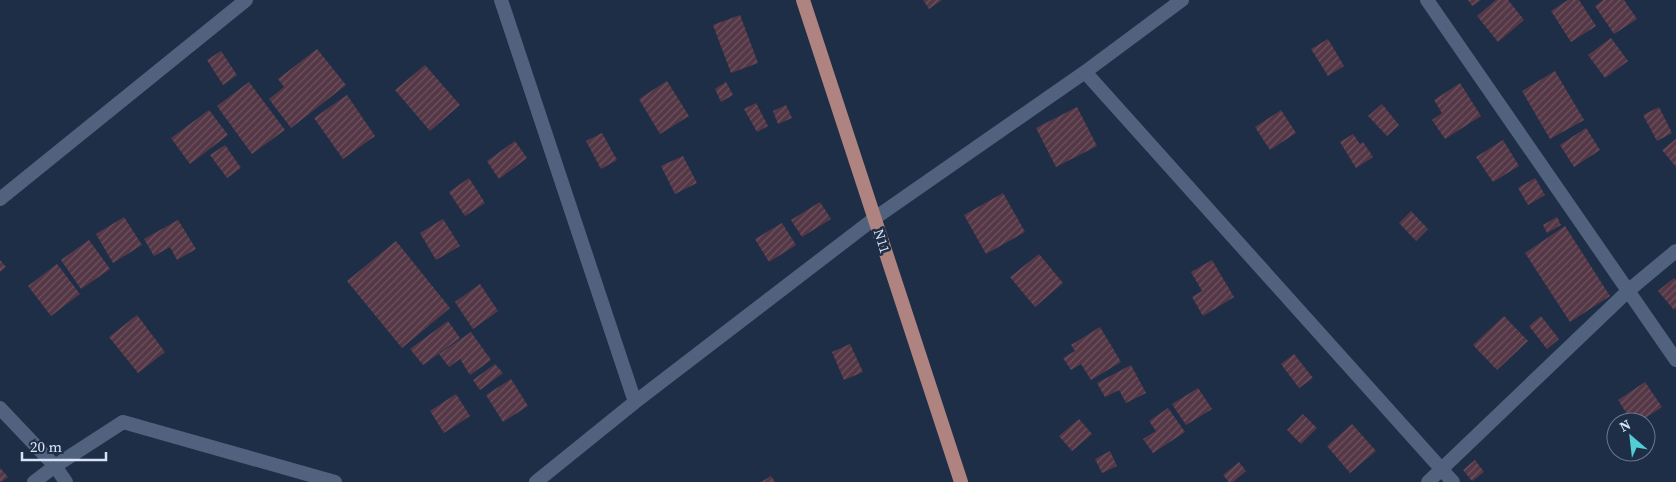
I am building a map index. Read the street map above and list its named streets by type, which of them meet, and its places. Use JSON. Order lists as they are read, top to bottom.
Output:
{
  "streets": {
    "main road": ["N11"]
  },
  "scale_bar": "20 m",
  "north": "top left"
}
